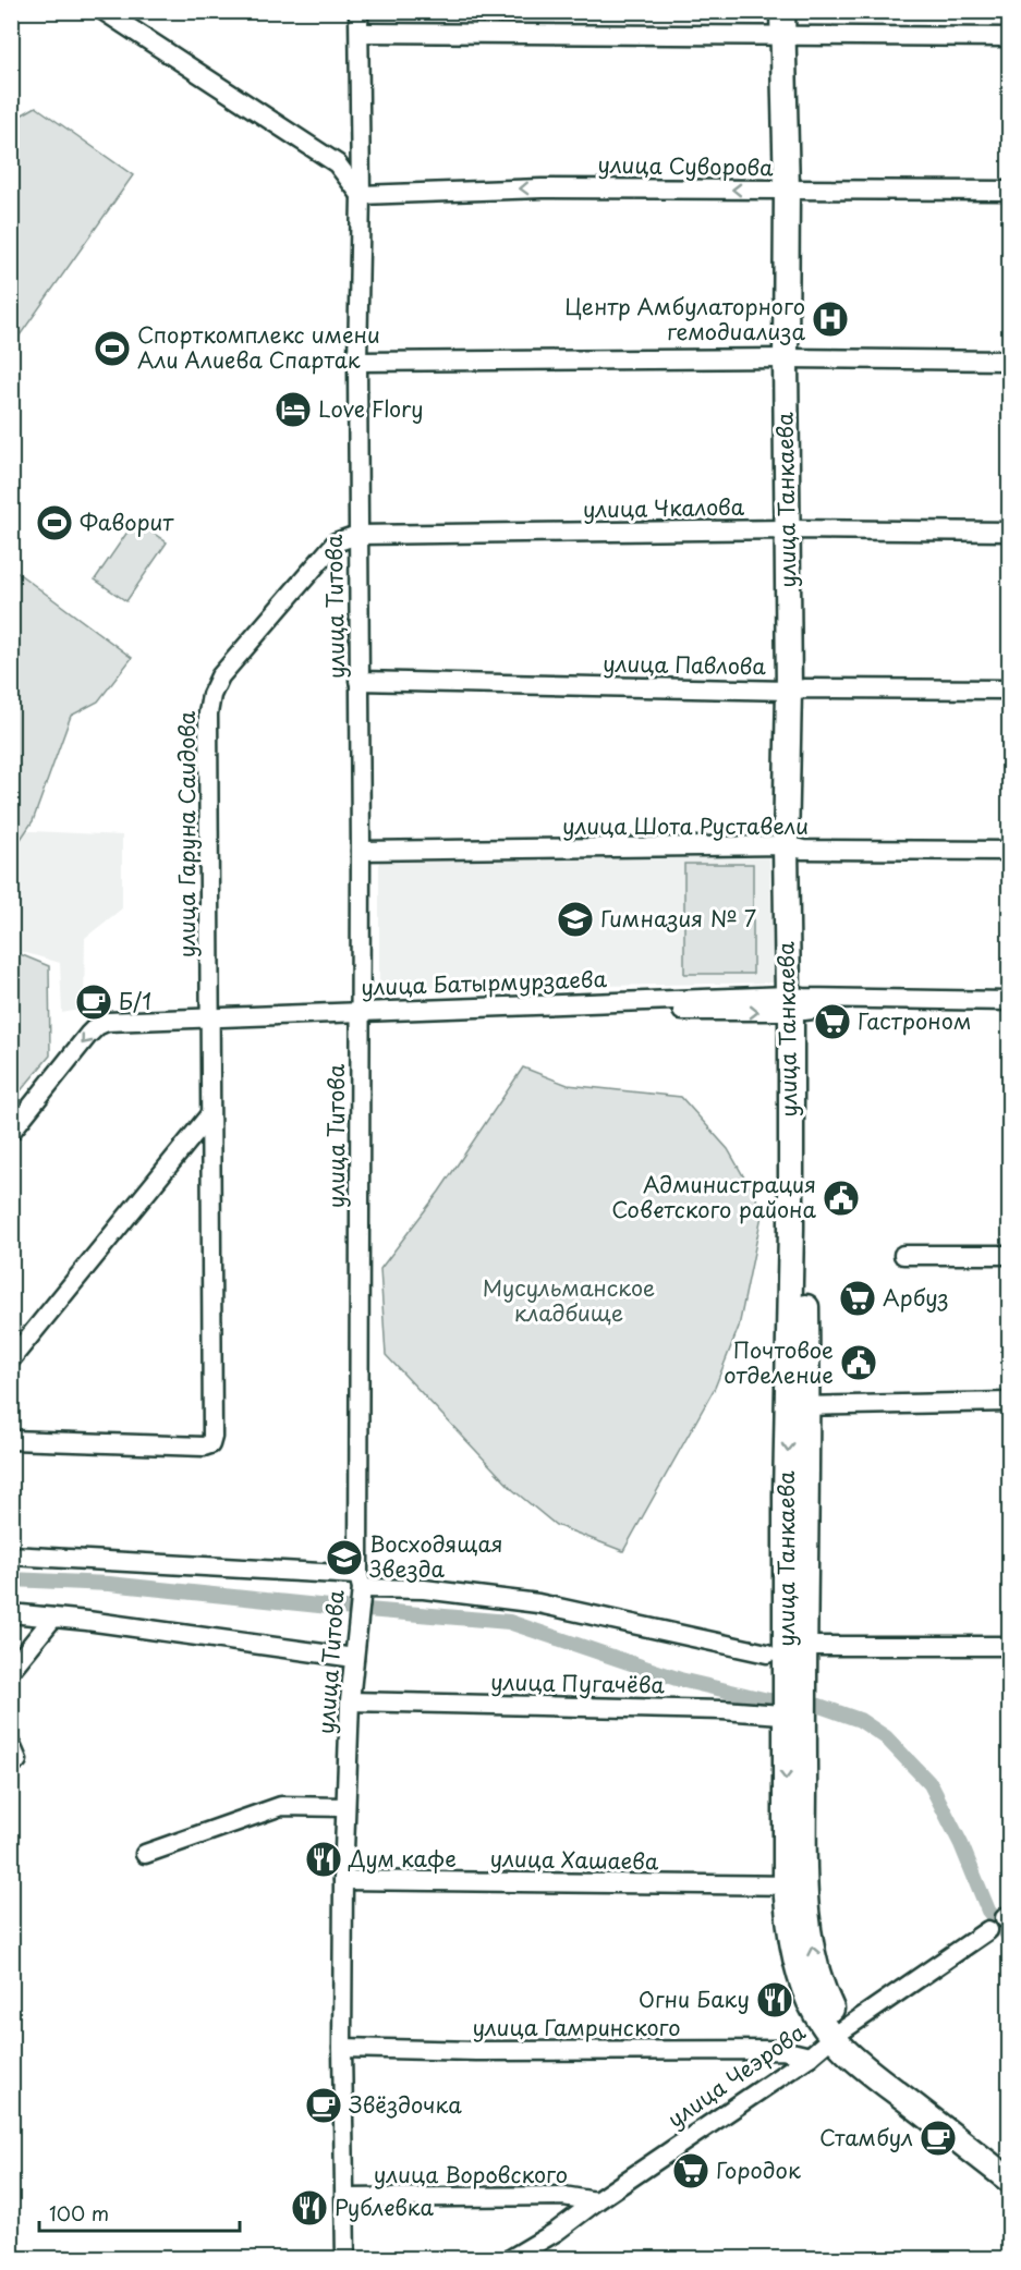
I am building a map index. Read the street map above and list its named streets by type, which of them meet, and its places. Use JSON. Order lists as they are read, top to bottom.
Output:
{
  "streets": {
    "main road": ["улица Танкаева"],
    "street": [
      "улица Суворова",
      "улица Чкалова",
      "улица Титова",
      "улица Павлова",
      "улица Шота Руставели",
      "улица Гаруна Саидова",
      "улица Батырмурзаева",
      "улица Пугачёва",
      "улица Хашаева",
      "улица Гамринского",
      "улица Чеэрова",
      "улица Воровского"
    ]
  },
  "crossings": [
    ["улица Суворова", "улица Танкаева"],
    ["улица Суворова", "улица Титова"],
    ["улица Танкаева", "улица Чкалова"],
    ["улица Танкаева", "улица Павлова"],
    ["улица Танкаева", "улица Шота Руставели"],
    ["улица Танкаева", "улица Батырмурзаева"],
    ["улица Танкаева", "улица Пугачёва"],
    ["улица Танкаева", "улица Хашаева"],
    ["улица Танкаева", "улица Чеэрова"],
    ["улица Чкалова", "улица Титова"],
    ["улица Чкалова", "улица Гаруна Саидова"],
    ["улица Титова", "улица Павлова"],
    ["улица Титова", "улица Шота Руставели"],
    ["улица Титова", "улица Гаруна Саидова"],
    ["улица Титова", "улица Батырмурзаева"],
    ["улица Титова", "улица Пугачёва"],
    ["улица Титова", "улица Хашаева"],
    ["улица Титова", "улица Гамринского"],
    ["улица Титова", "улица Воровского"],
    ["улица Гаруна Саидова", "улица Батырмурзаева"],
    ["улица Гамринского", "улица Чеэрова"],
    ["улица Чеэрова", "улица Воровского"]
  ],
  "parks": ["Мусульманское кладбище"],
  "places": {
    "hospital": ["Центр Амбулаторного гемодиализа"],
    "sports": ["Спорткомплекс имени Али Алиева Спартак", "Фаворит"],
    "hotel": ["Love Flory"],
    "school or university": ["Гимназия № 7", "Восходящая Звезда"],
    "cafe": ["Б/1", "Звёздочка", "Стамбул"],
    "supermarket": ["Гастроном", "Арбуз", "Городок"],
    "public building": ["Администрация Советского района", "Почтовое отделение"],
    "restaurant": ["Дум кафе", "Огни Баку", "Рублевка"]
  },
  "scale_bar": "100 m"
}
